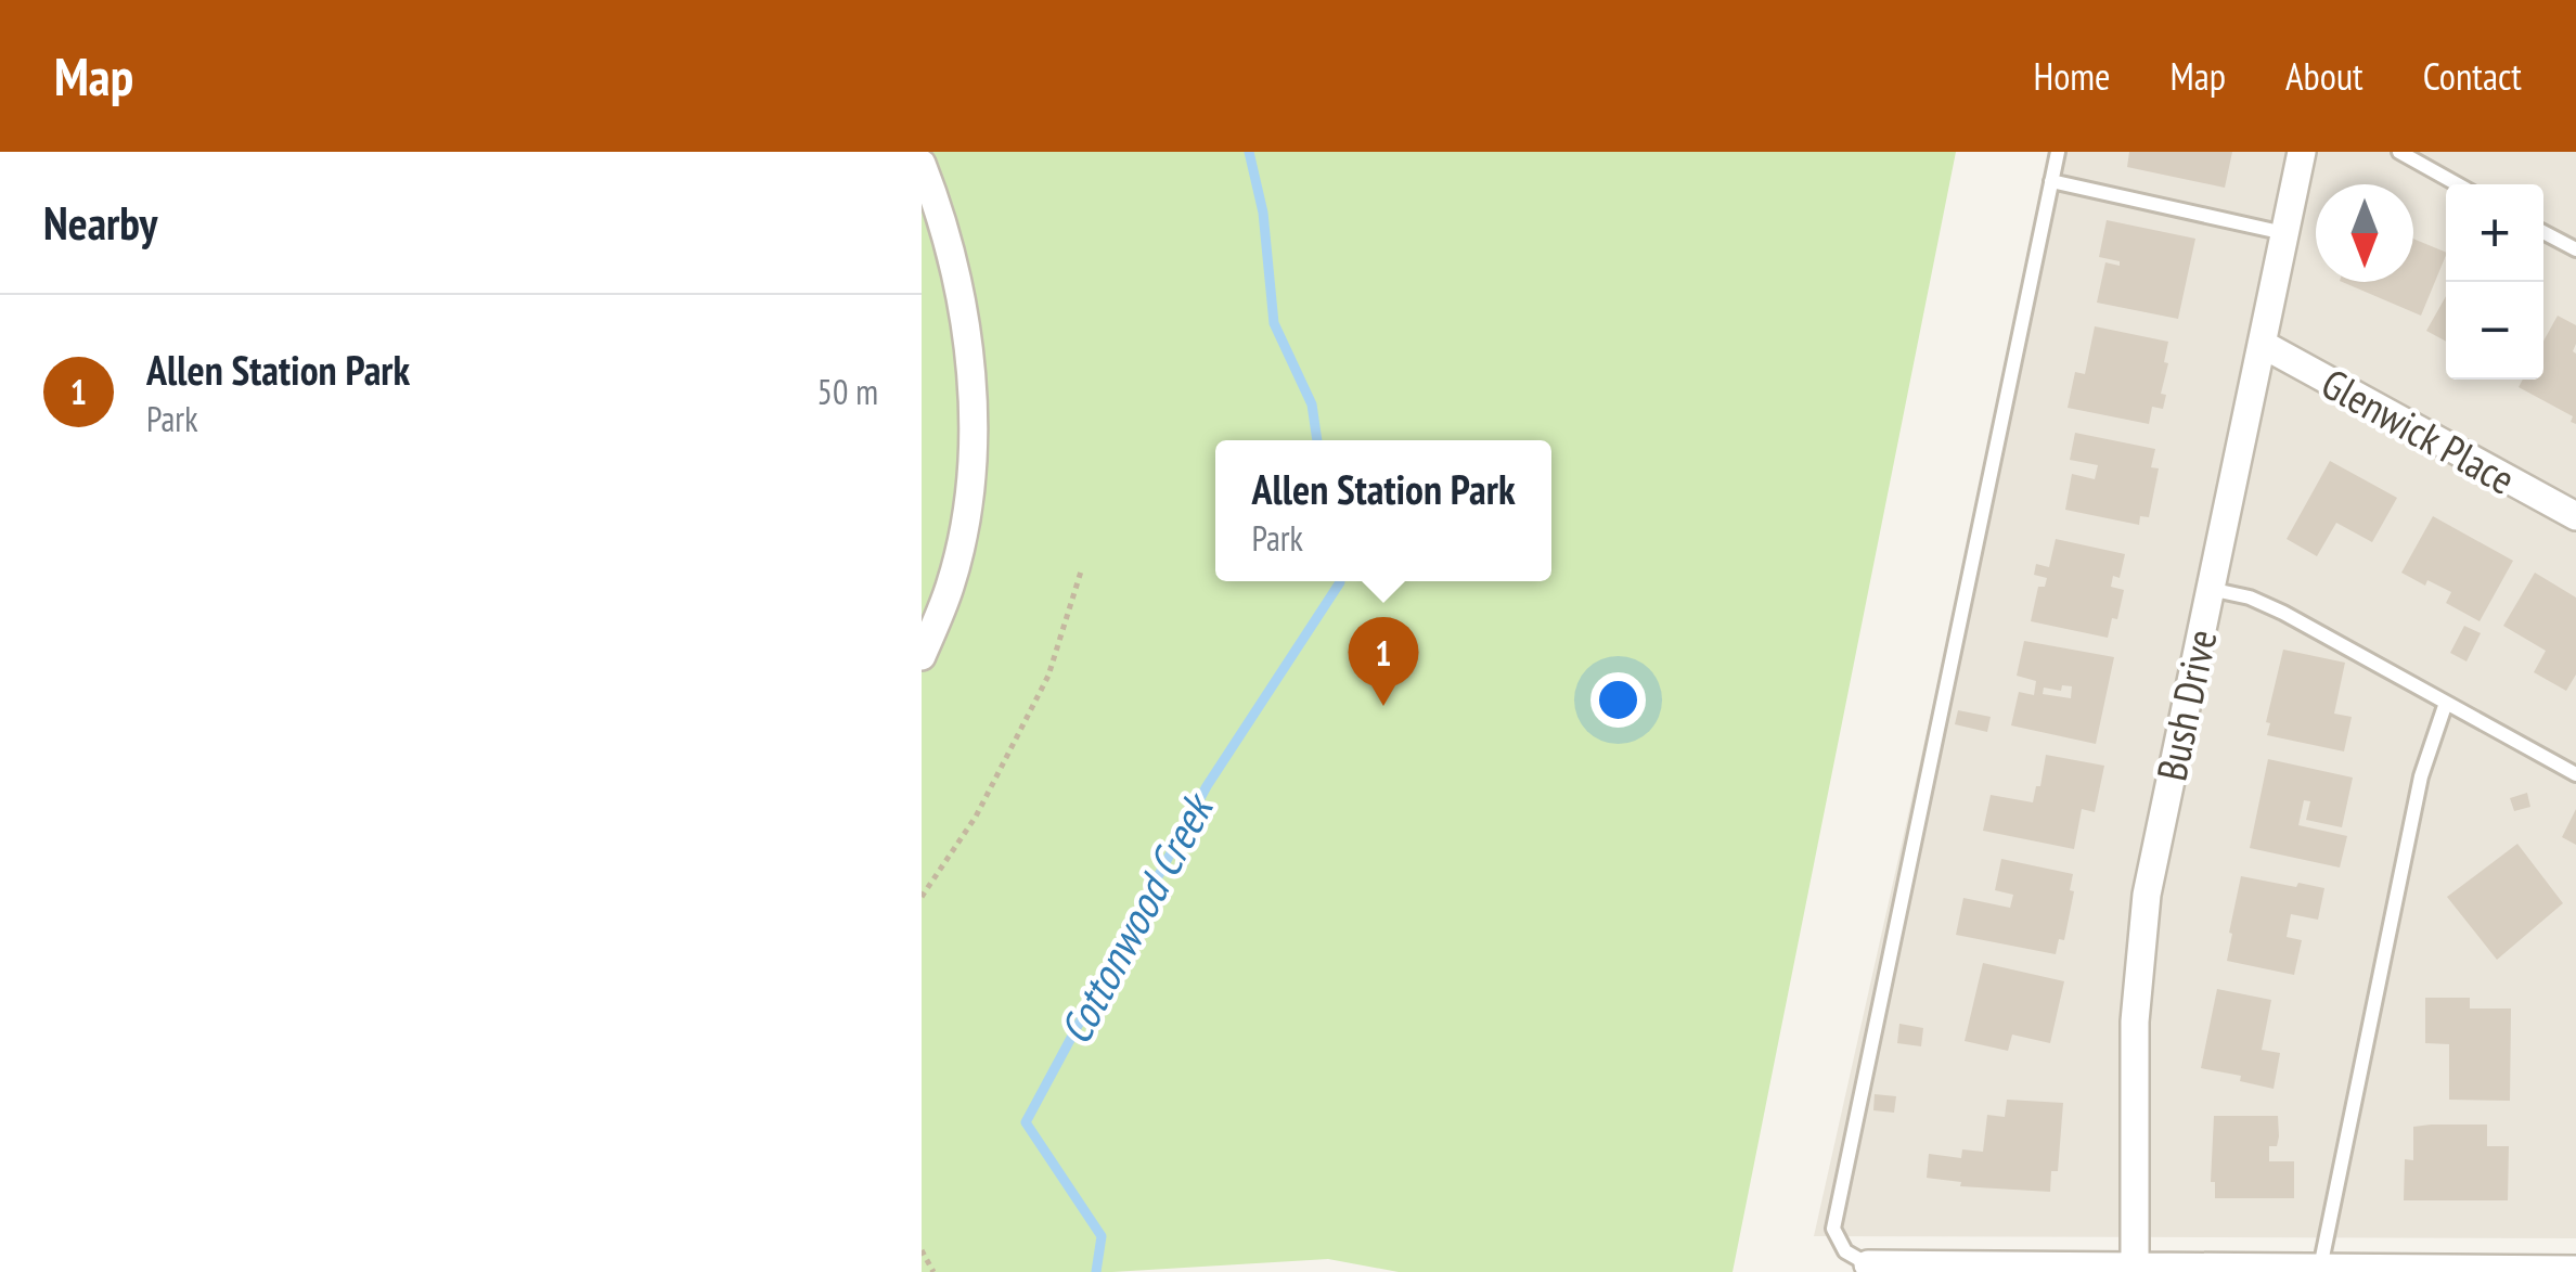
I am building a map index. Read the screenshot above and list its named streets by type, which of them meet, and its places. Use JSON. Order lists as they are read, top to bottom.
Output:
{
  "streets": {
    "street": ["Glenwick Place", "Bush Drive"]
  },
  "crossings": [
    ["Glenwick Place", "Bush Drive"]
  ],
  "water": ["Cottonwood Creek"],
  "north": "bottom",
  "page": {
    "header": "Map",
    "nav": [
      "Home",
      "Map",
      "About",
      "Contact"
    ],
    "heading": "Nearby",
    "map_buttons": ["+", "−"],
    "list": [
      {
        "mark": "1",
        "name": "Allen Station Park",
        "note": "Park",
        "value": "50 m"
      }
    ],
    "popup": ["Allen Station Park", "Park"],
    "pins": "1"
  }
}
